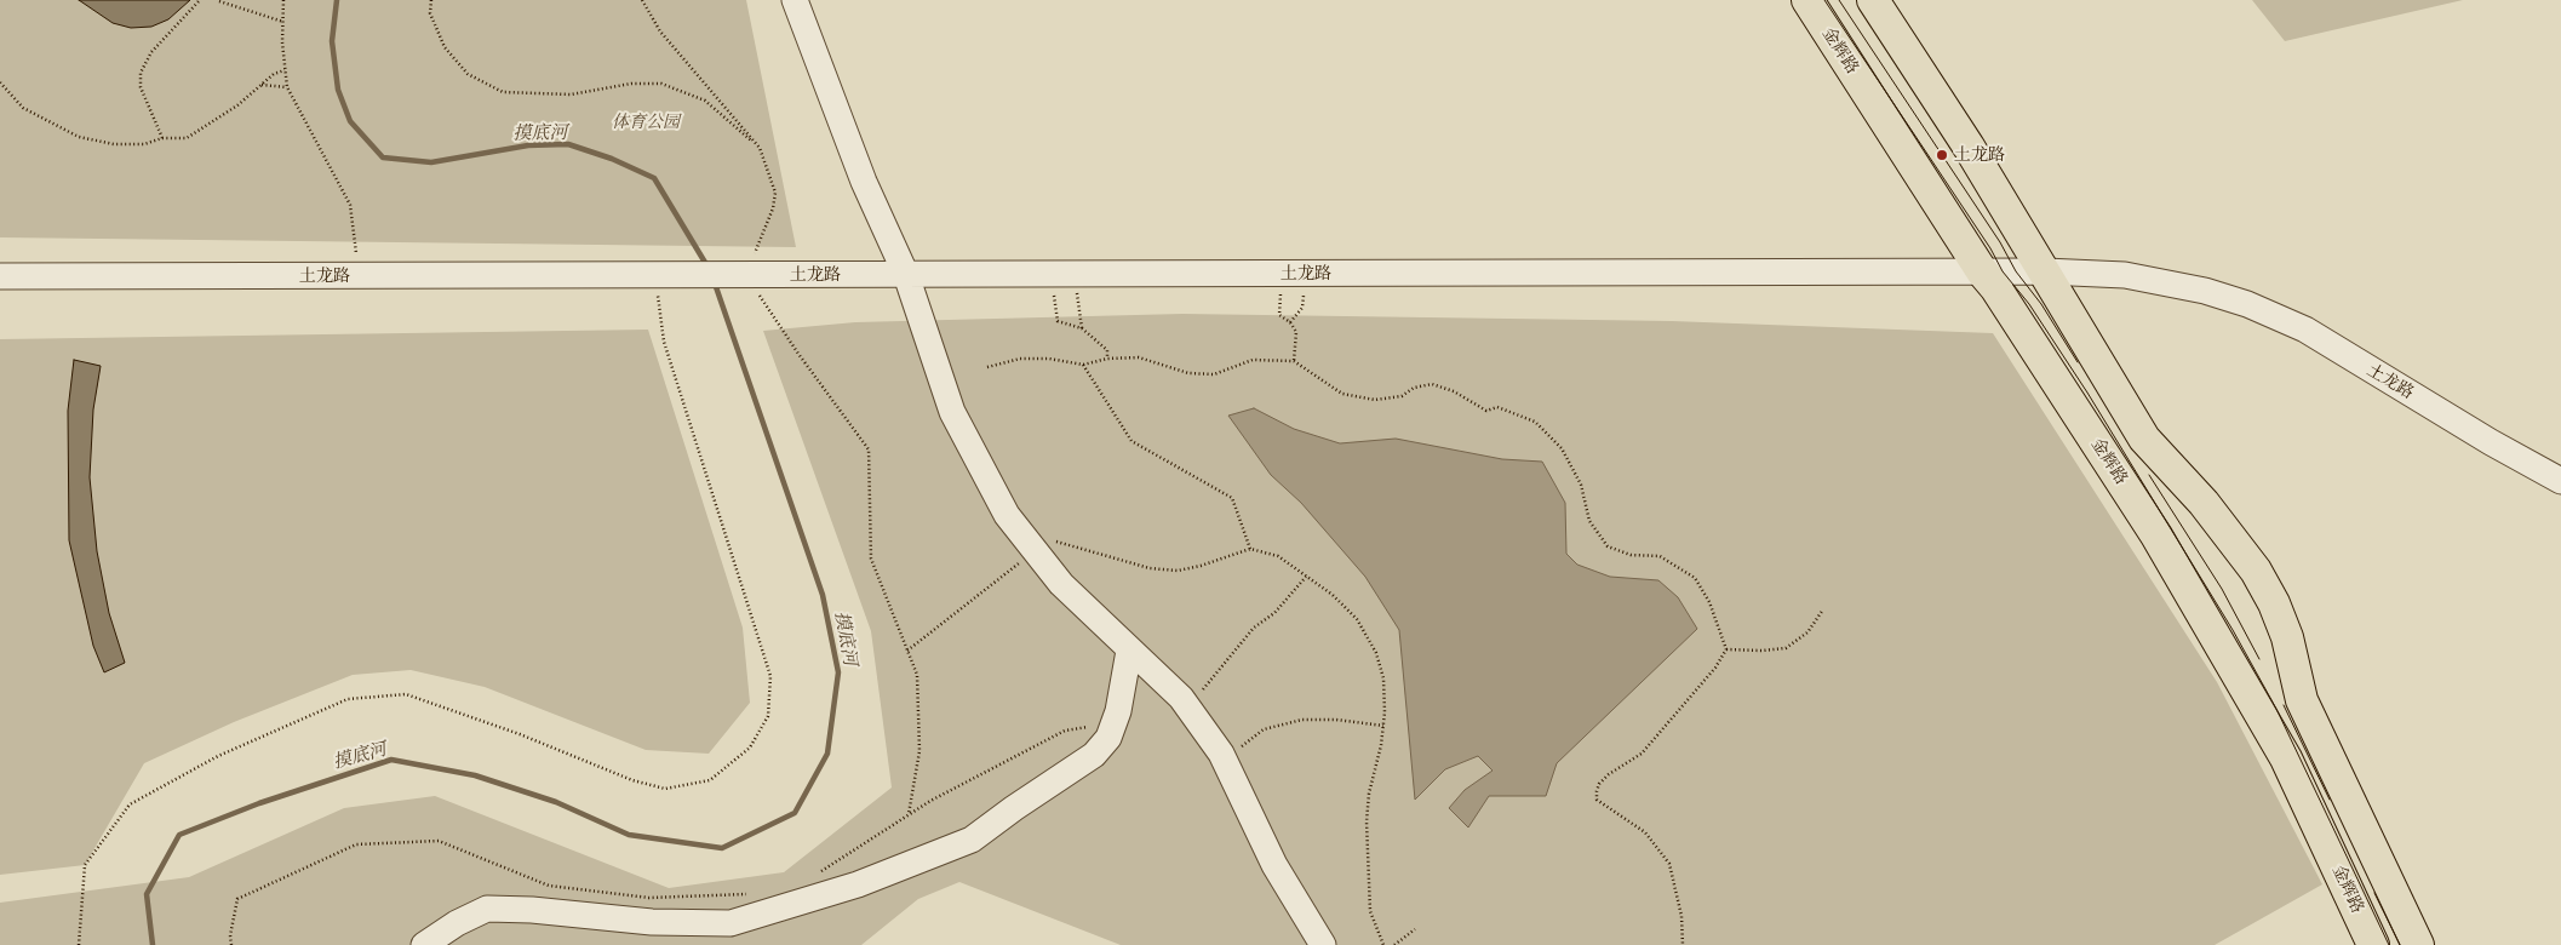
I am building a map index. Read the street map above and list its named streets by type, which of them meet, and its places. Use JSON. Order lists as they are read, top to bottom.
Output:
{
  "streets": {
    "main road": ["金辉路"],
    "street": ["土龙路"]
  },
  "crossings": [
    ["金辉路", "土龙路"]
  ],
  "water": ["摸底河"],
  "parks": ["体育公园"],
  "places": ["土龙路"]
}
